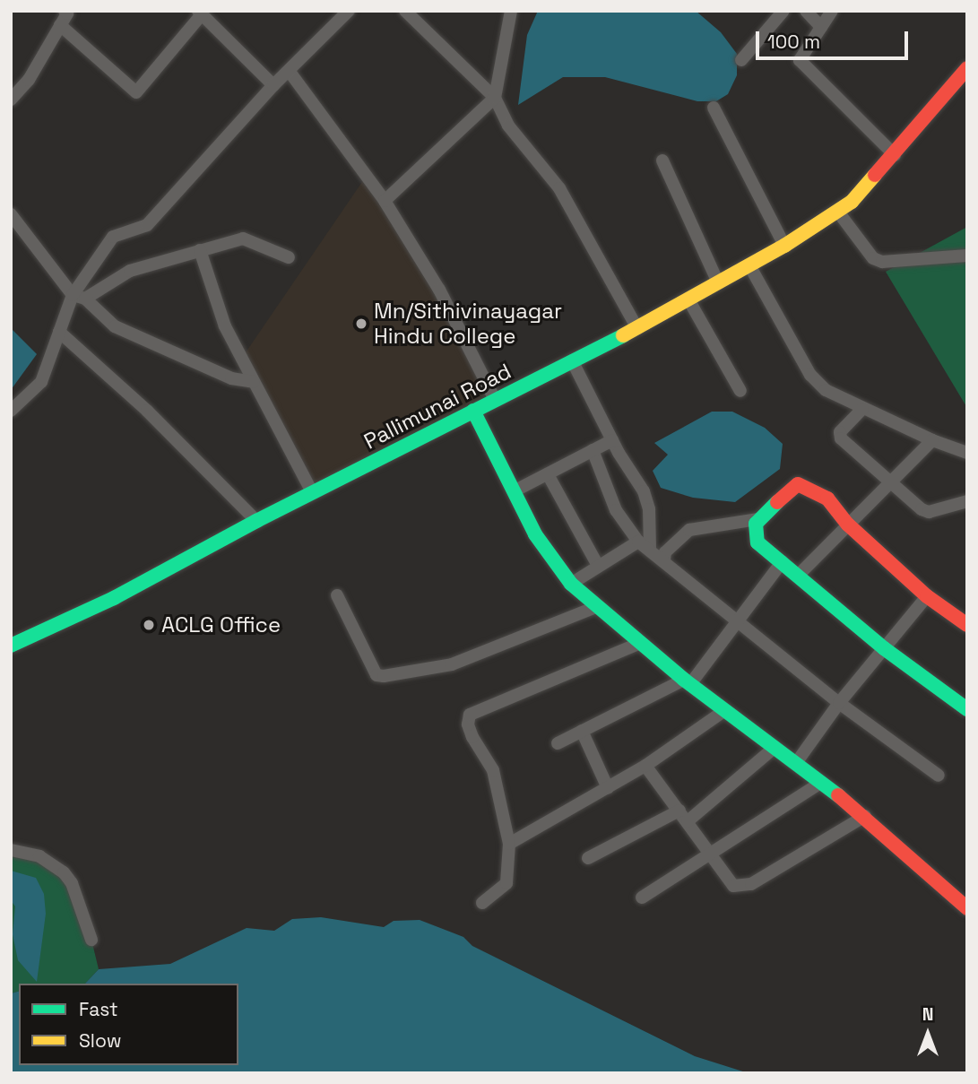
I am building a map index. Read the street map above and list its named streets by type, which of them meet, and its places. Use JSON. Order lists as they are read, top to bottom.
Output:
{
  "streets": {
    "street": ["Pallimunai Road"]
  },
  "places": ["Mn/Sithivinayagar Hindu College", "ACLG Office"],
  "legend": ["Fast", "Slow"],
  "scale_bar": "100 m",
  "north": "top"
}
